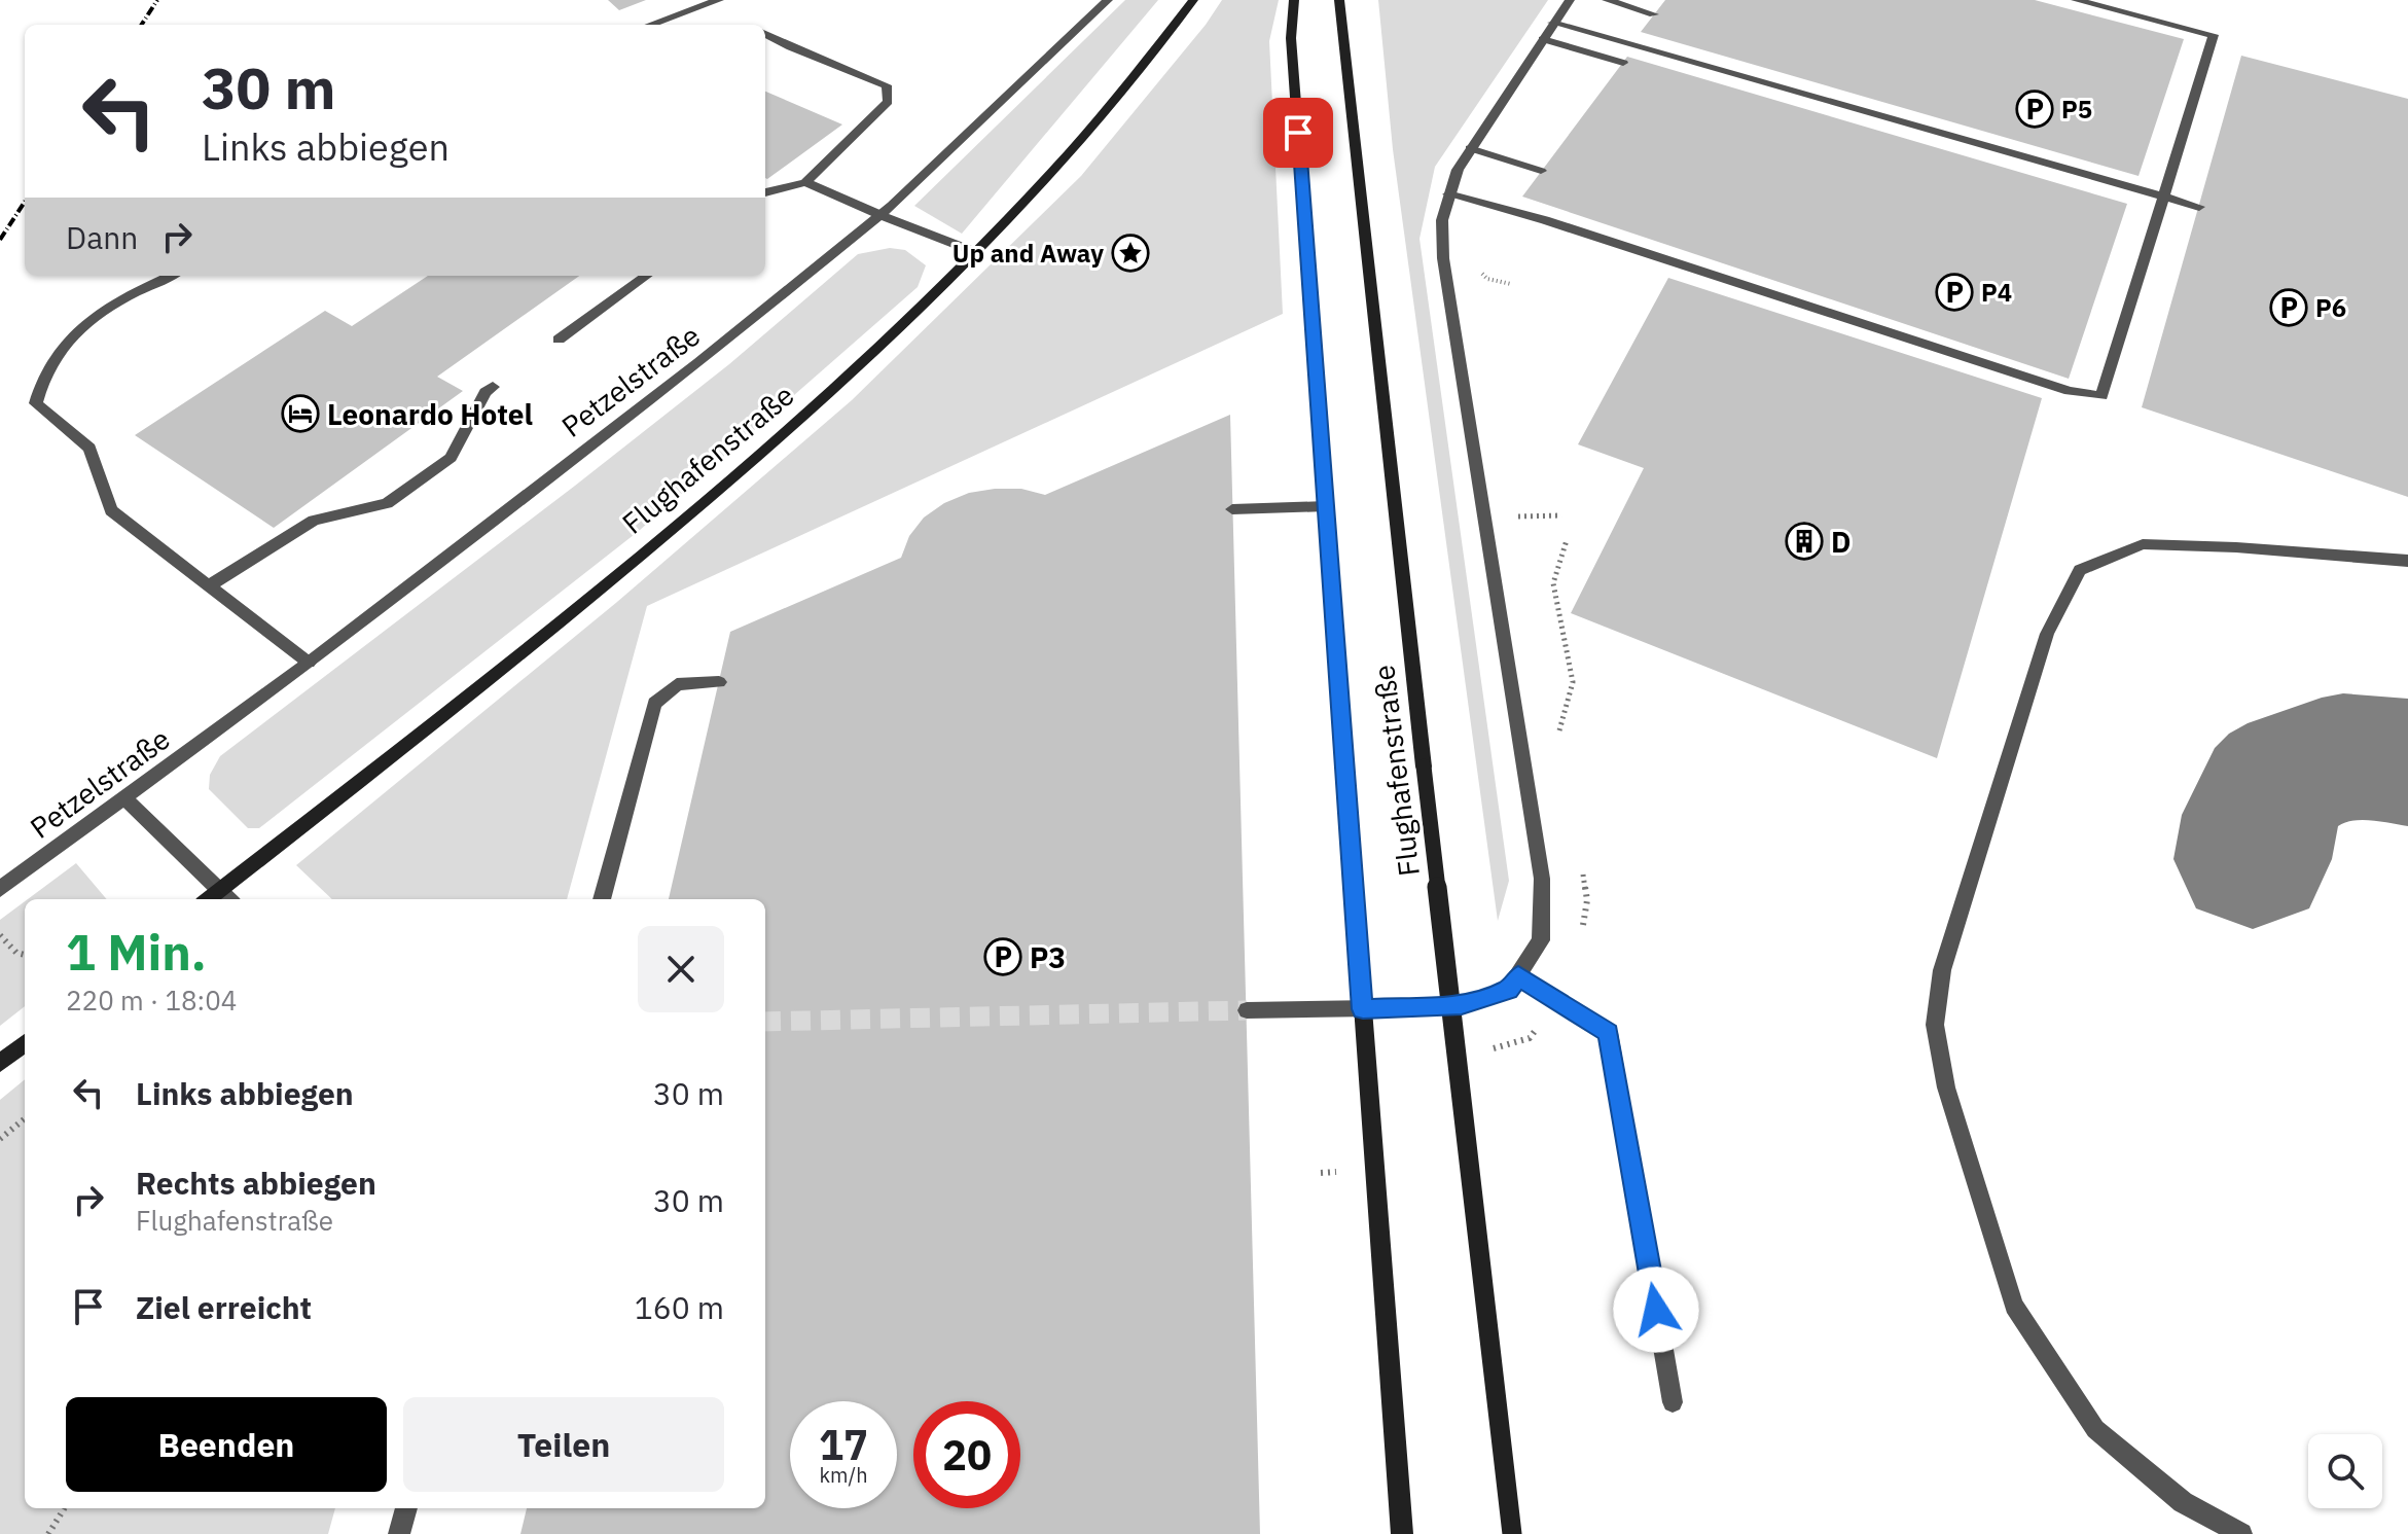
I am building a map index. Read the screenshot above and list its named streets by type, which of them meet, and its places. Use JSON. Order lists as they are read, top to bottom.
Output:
{
  "streets": {
    "main road": ["Flughafenstraße"],
    "street": ["Petzelstraße"]
  },
  "places": {
    "parking": [
      "P5",
      "P4",
      "P6",
      "P3"
    ],
    "place": ["Up and Away"],
    "hotel": ["Leonardo Hotel"],
    "building": ["D"]
  },
  "page": {
    "turn": ["30 m", "Links abbiegen"],
    "then": "Dann",
    "heading": ["1 Min.", "220 m · 18:04"],
    "list": [
      {
        "name": "Links abbiegen",
        "value": "30 m"
      },
      {
        "name": "Rechts abbiegen",
        "note": "Flughafenstraße",
        "value": "30 m"
      },
      {
        "name": "Ziel erreicht",
        "value": "160 m"
      }
    ],
    "buttons": ["Beenden", "Teilen"],
    "speed": "17 km/h",
    "limit": "20"
  }
}
